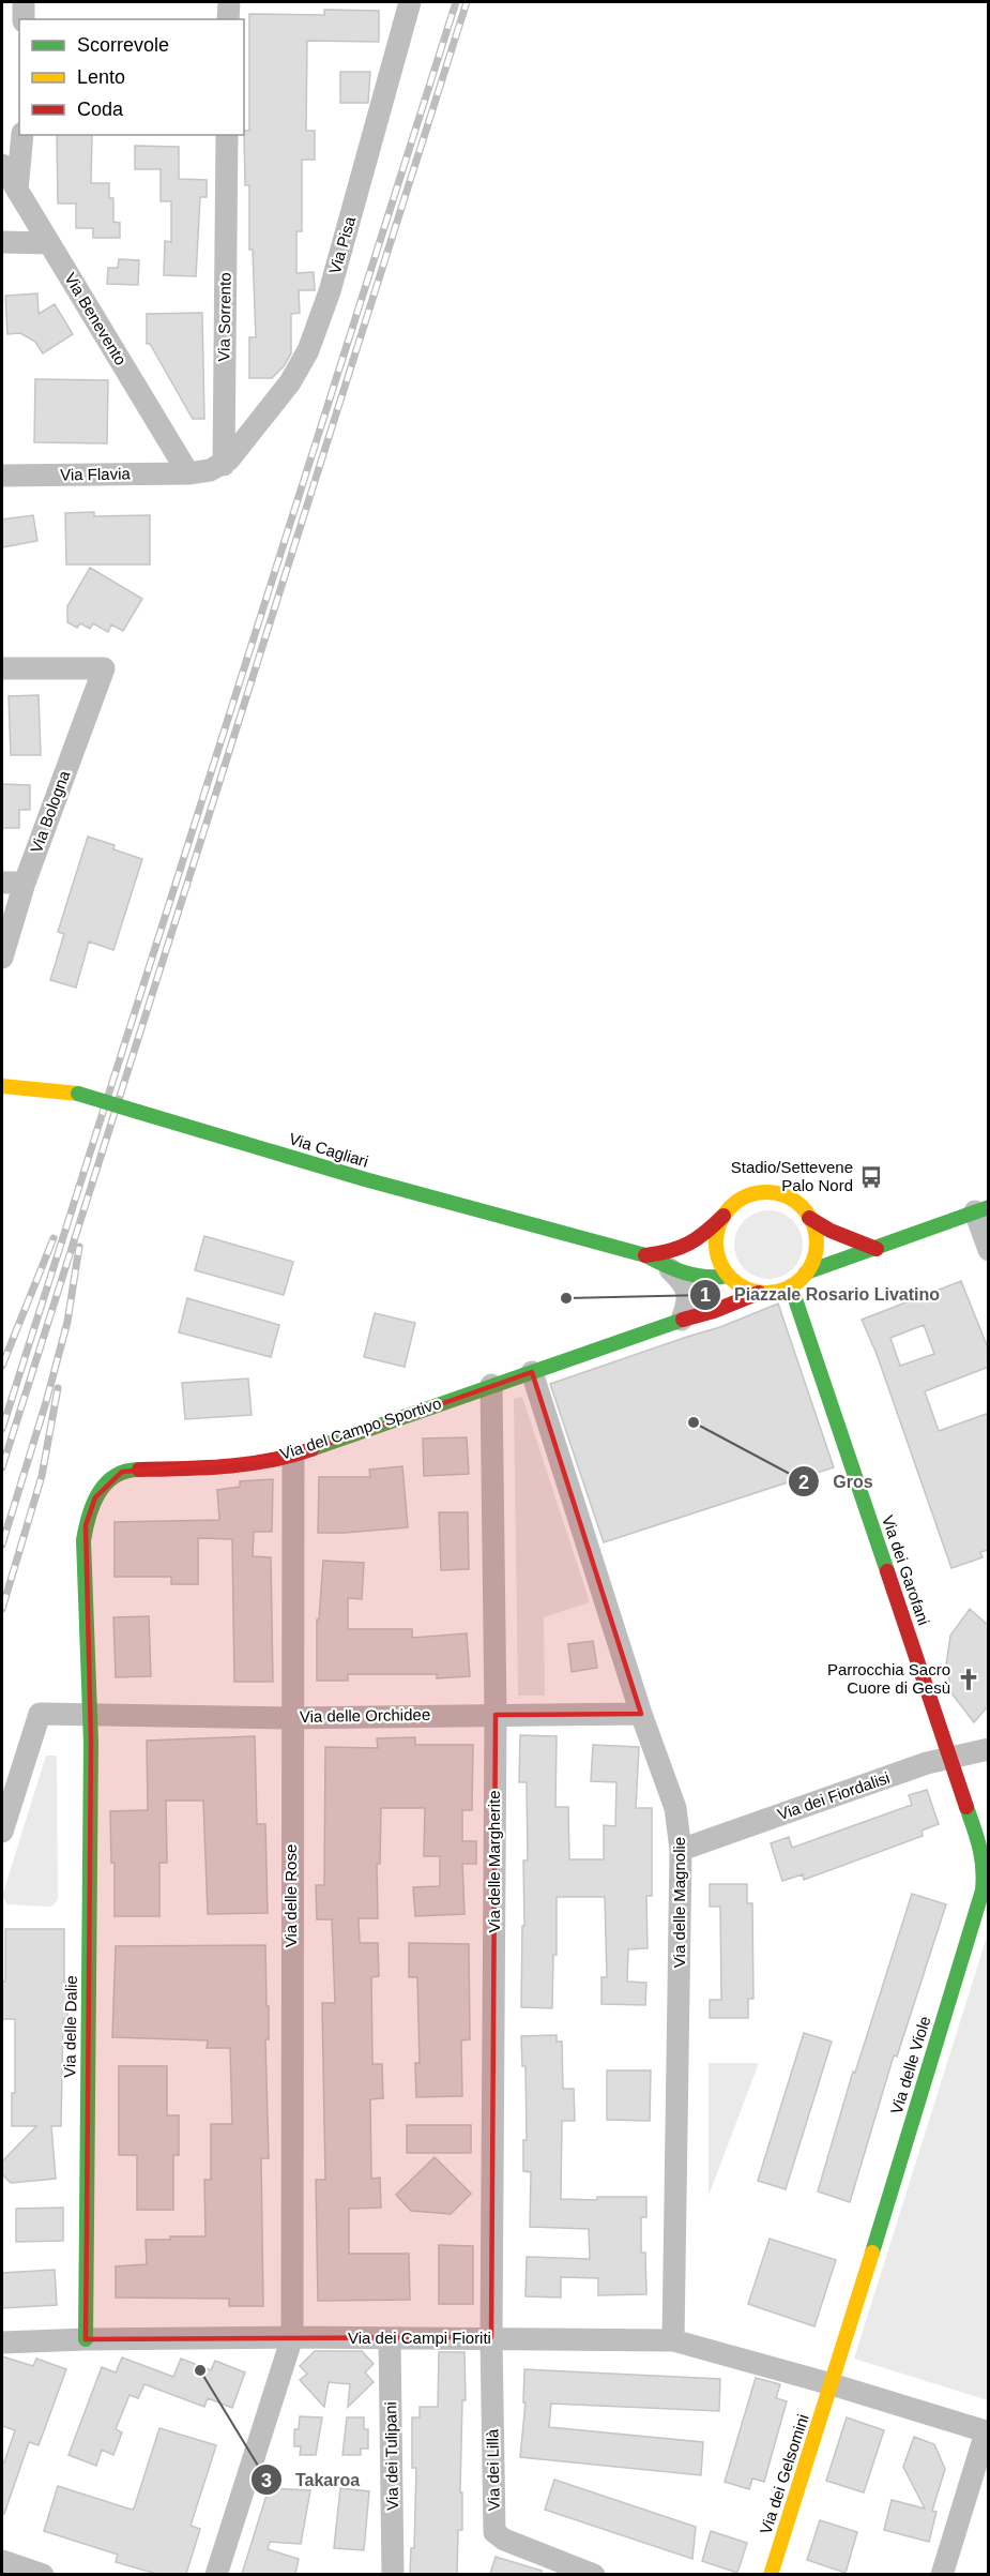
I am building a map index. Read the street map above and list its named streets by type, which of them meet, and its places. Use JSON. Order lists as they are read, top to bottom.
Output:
{
  "streets": {
    "street": [
      "Via Pisa",
      "Via Sorrento",
      "Via Benevento",
      "Via Flavia",
      "Via Bologna",
      "Via Cagliari",
      "Via del Campo Sportivo",
      "Via dei Garofani",
      "Via delle Orchidee",
      "Via dei Fiordalisi",
      "Via delle Margherite",
      "Via delle Rose",
      "Via delle Magnolie",
      "Via delle Dalie",
      "Via delle Viole",
      "Via dei Campi Fioriti",
      "Via dei Tulipani",
      "Via dei Lillà",
      "Via dei Gelsomini"
    ]
  },
  "crossings": [
    ["Via Pisa", "Via Sorrento"],
    ["Via Benevento", "Via Flavia"],
    ["Via Cagliari", "Via del Campo Sportivo"],
    ["Via Cagliari", "Via dei Garofani"],
    ["Via del Campo Sportivo", "Via dei Garofani"],
    ["Via del Campo Sportivo", "Via delle Orchidee"],
    ["Via del Campo Sportivo", "Via delle Margherite"],
    ["Via del Campo Sportivo", "Via delle Rose"],
    ["Via del Campo Sportivo", "Via delle Magnolie"],
    ["Via del Campo Sportivo", "Via delle Dalie"],
    ["Via dei Garofani", "Via dei Fiordalisi"],
    ["Via dei Garofani", "Via delle Viole"],
    ["Via delle Orchidee", "Via delle Margherite"],
    ["Via delle Orchidee", "Via delle Rose"],
    ["Via delle Orchidee", "Via delle Magnolie"],
    ["Via delle Orchidee", "Via delle Dalie"],
    ["Via dei Fiordalisi", "Via delle Magnolie"],
    ["Via dei Fiordalisi", "Via delle Viole"],
    ["Via delle Margherite", "Via dei Campi Fioriti"],
    ["Via delle Margherite", "Via dei Lillà"],
    ["Via delle Rose", "Via dei Campi Fioriti"],
    ["Via delle Magnolie", "Via dei Campi Fioriti"],
    ["Via delle Dalie", "Via dei Campi Fioriti"],
    ["Via delle Viole", "Via dei Campi Fioriti"],
    ["Via delle Viole", "Via dei Gelsomini"],
    ["Via dei Campi Fioriti", "Via dei Tulipani"],
    ["Via dei Campi Fioriti", "Via dei Lillà"],
    ["Via dei Campi Fioriti", "Via dei Gelsomini"]
  ],
  "places": {
    "bus stop": ["Stadio/Settevene Palo Nord"],
    "other": ["Piazzale Rosario Livatino", "Gros", "Takaroa"],
    "church": ["Parrocchia Sacro Cuore di Gesù"]
  },
  "legend": ["Scorrevole", "Lento", "Coda"]
}
